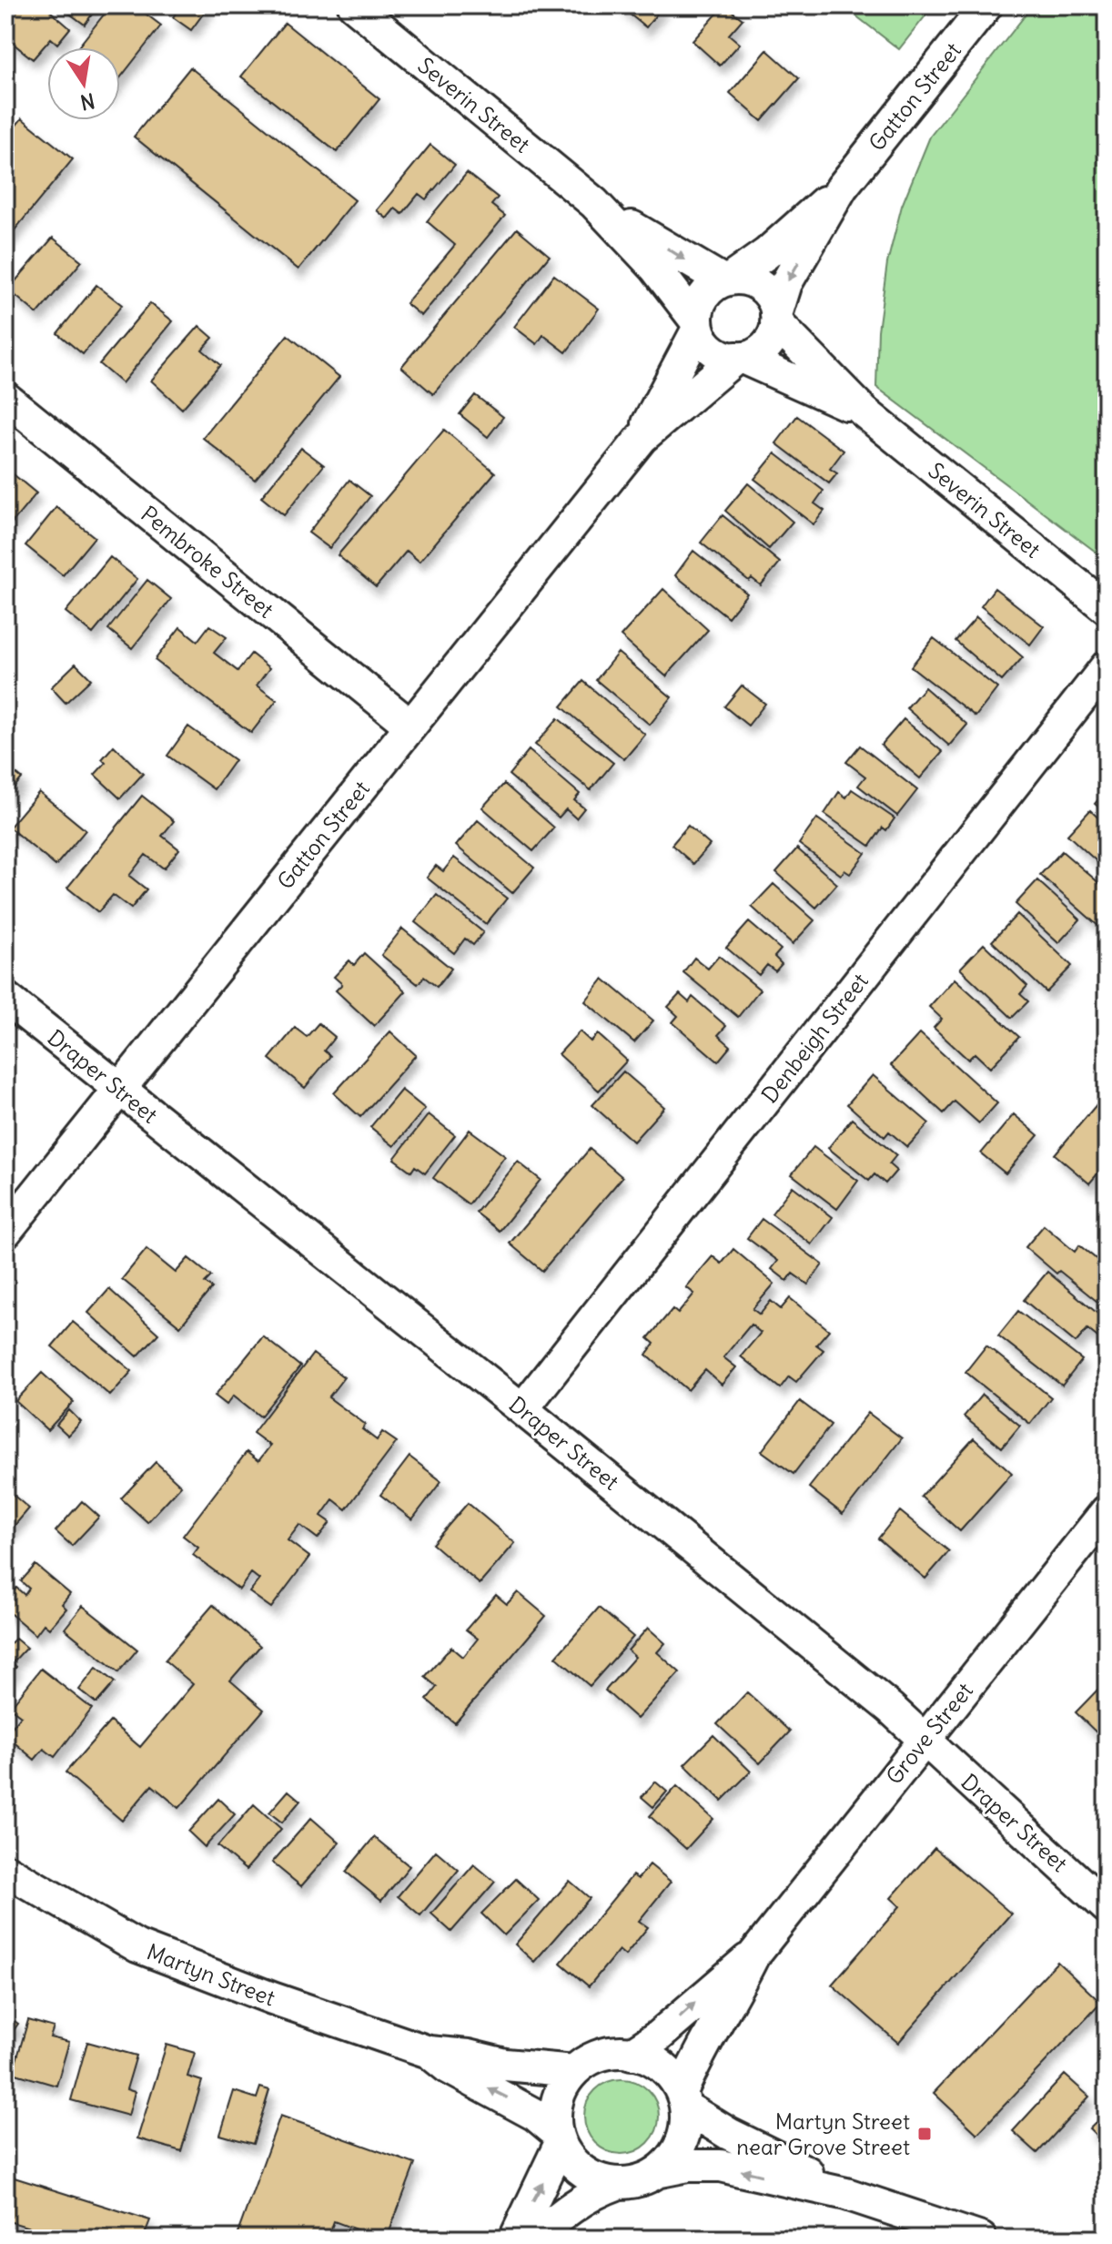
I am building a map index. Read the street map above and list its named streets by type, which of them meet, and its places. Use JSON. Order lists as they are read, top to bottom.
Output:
{
  "streets": {
    "street": [
      "Gatton Street",
      "Severin Street",
      "Pembroke Street",
      "Denbeigh Street",
      "Draper Street",
      "Grove Street",
      "Martyn Street"
    ]
  },
  "crossings": [
    ["Gatton Street", "Severin Street"],
    ["Gatton Street", "Pembroke Street"],
    ["Gatton Street", "Draper Street"],
    ["Denbeigh Street", "Draper Street"],
    ["Draper Street", "Grove Street"],
    ["Grove Street", "Martyn Street"]
  ],
  "places": {
    "transit": ["Martyn Street near Grove Street"]
  },
  "north": "bottom"
}
